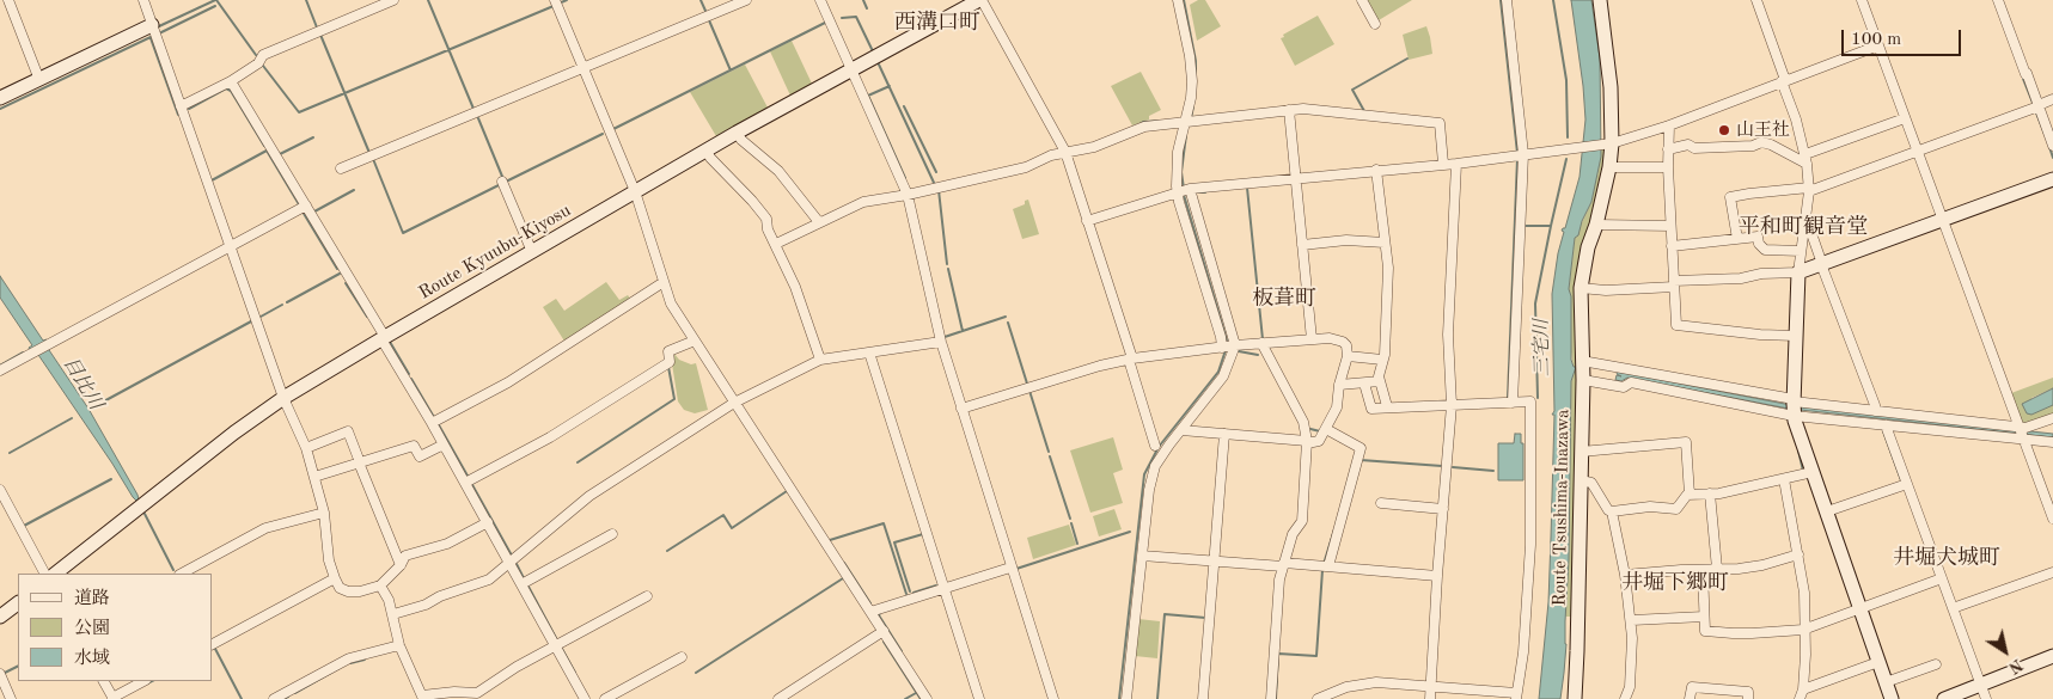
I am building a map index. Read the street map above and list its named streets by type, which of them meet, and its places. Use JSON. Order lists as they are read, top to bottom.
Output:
{
  "streets": {
    "main road": ["Route Kyuubu-Kiyosu", "Route Tsushima-Inazawa"]
  },
  "districts": [
    "西溝口町",
    "平和町観音堂",
    "板葺町",
    "井堀犬城町",
    "井堀下郷町"
  ],
  "water": ["三宅川", "目比川"],
  "places": ["山王社"],
  "legend": ["道路", "公園", "水域"],
  "scale_bar": "100 m",
  "north": "bottom right"
}
